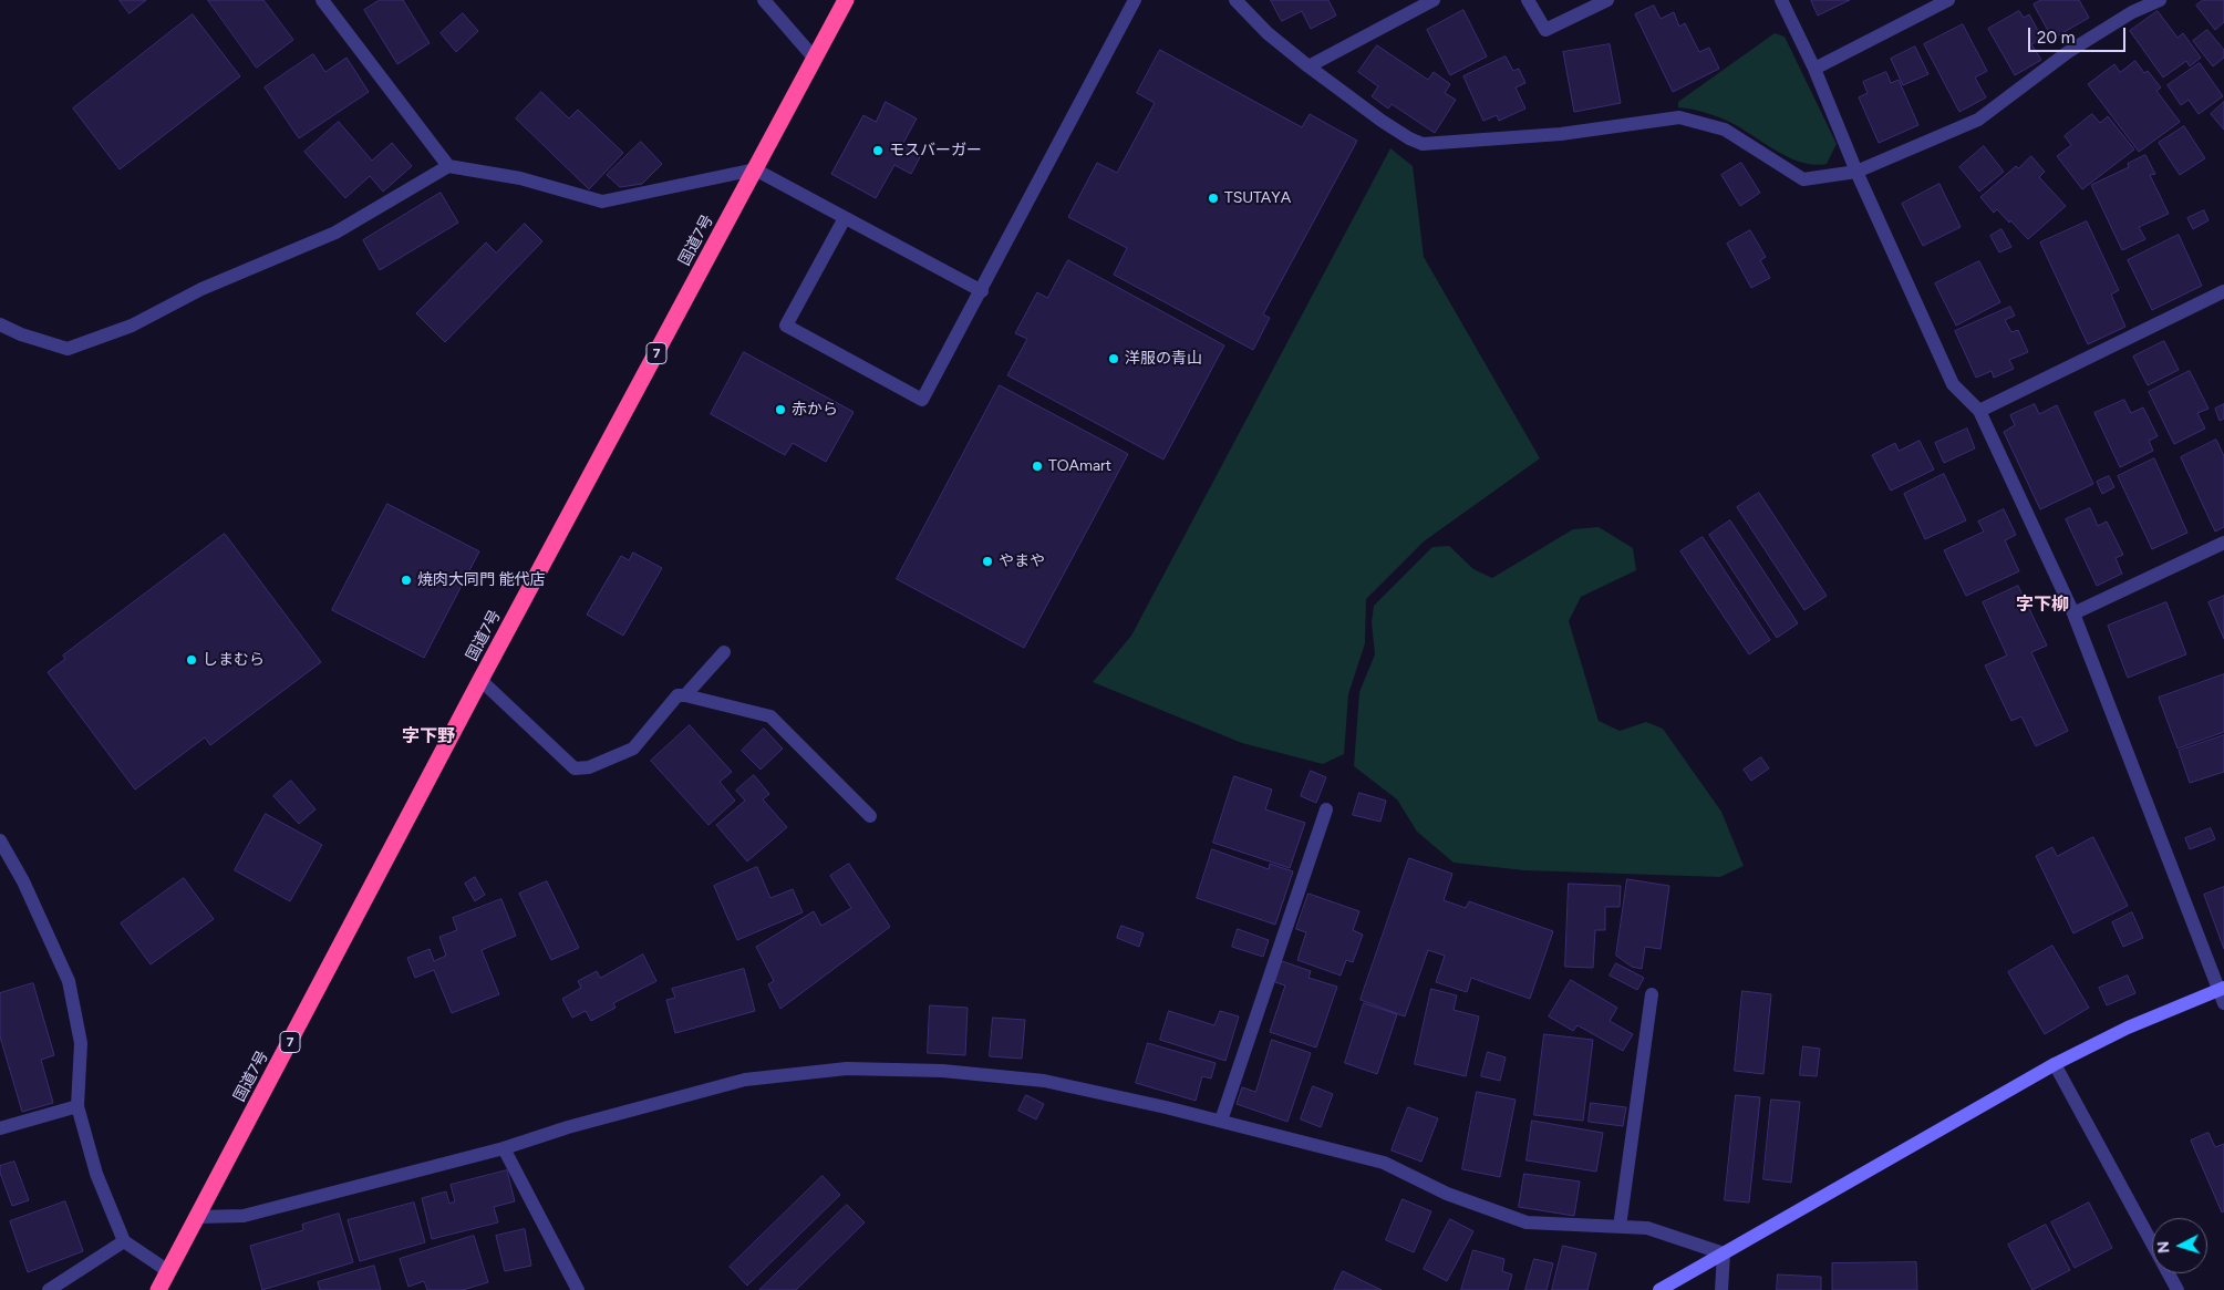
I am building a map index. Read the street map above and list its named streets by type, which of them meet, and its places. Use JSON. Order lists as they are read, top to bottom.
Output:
{
  "streets": {
    "highway": ["国道7号", "7"]
  },
  "districts": ["字下柳", "字下野"],
  "places": [
    "モスバーガー",
    "TSUTAYA",
    "洋服の青山",
    "赤から",
    "TOAmart",
    "やまや",
    "焼肉大同門 能代店",
    "しまむら"
  ],
  "scale_bar": "20 m",
  "north": "left"
}
